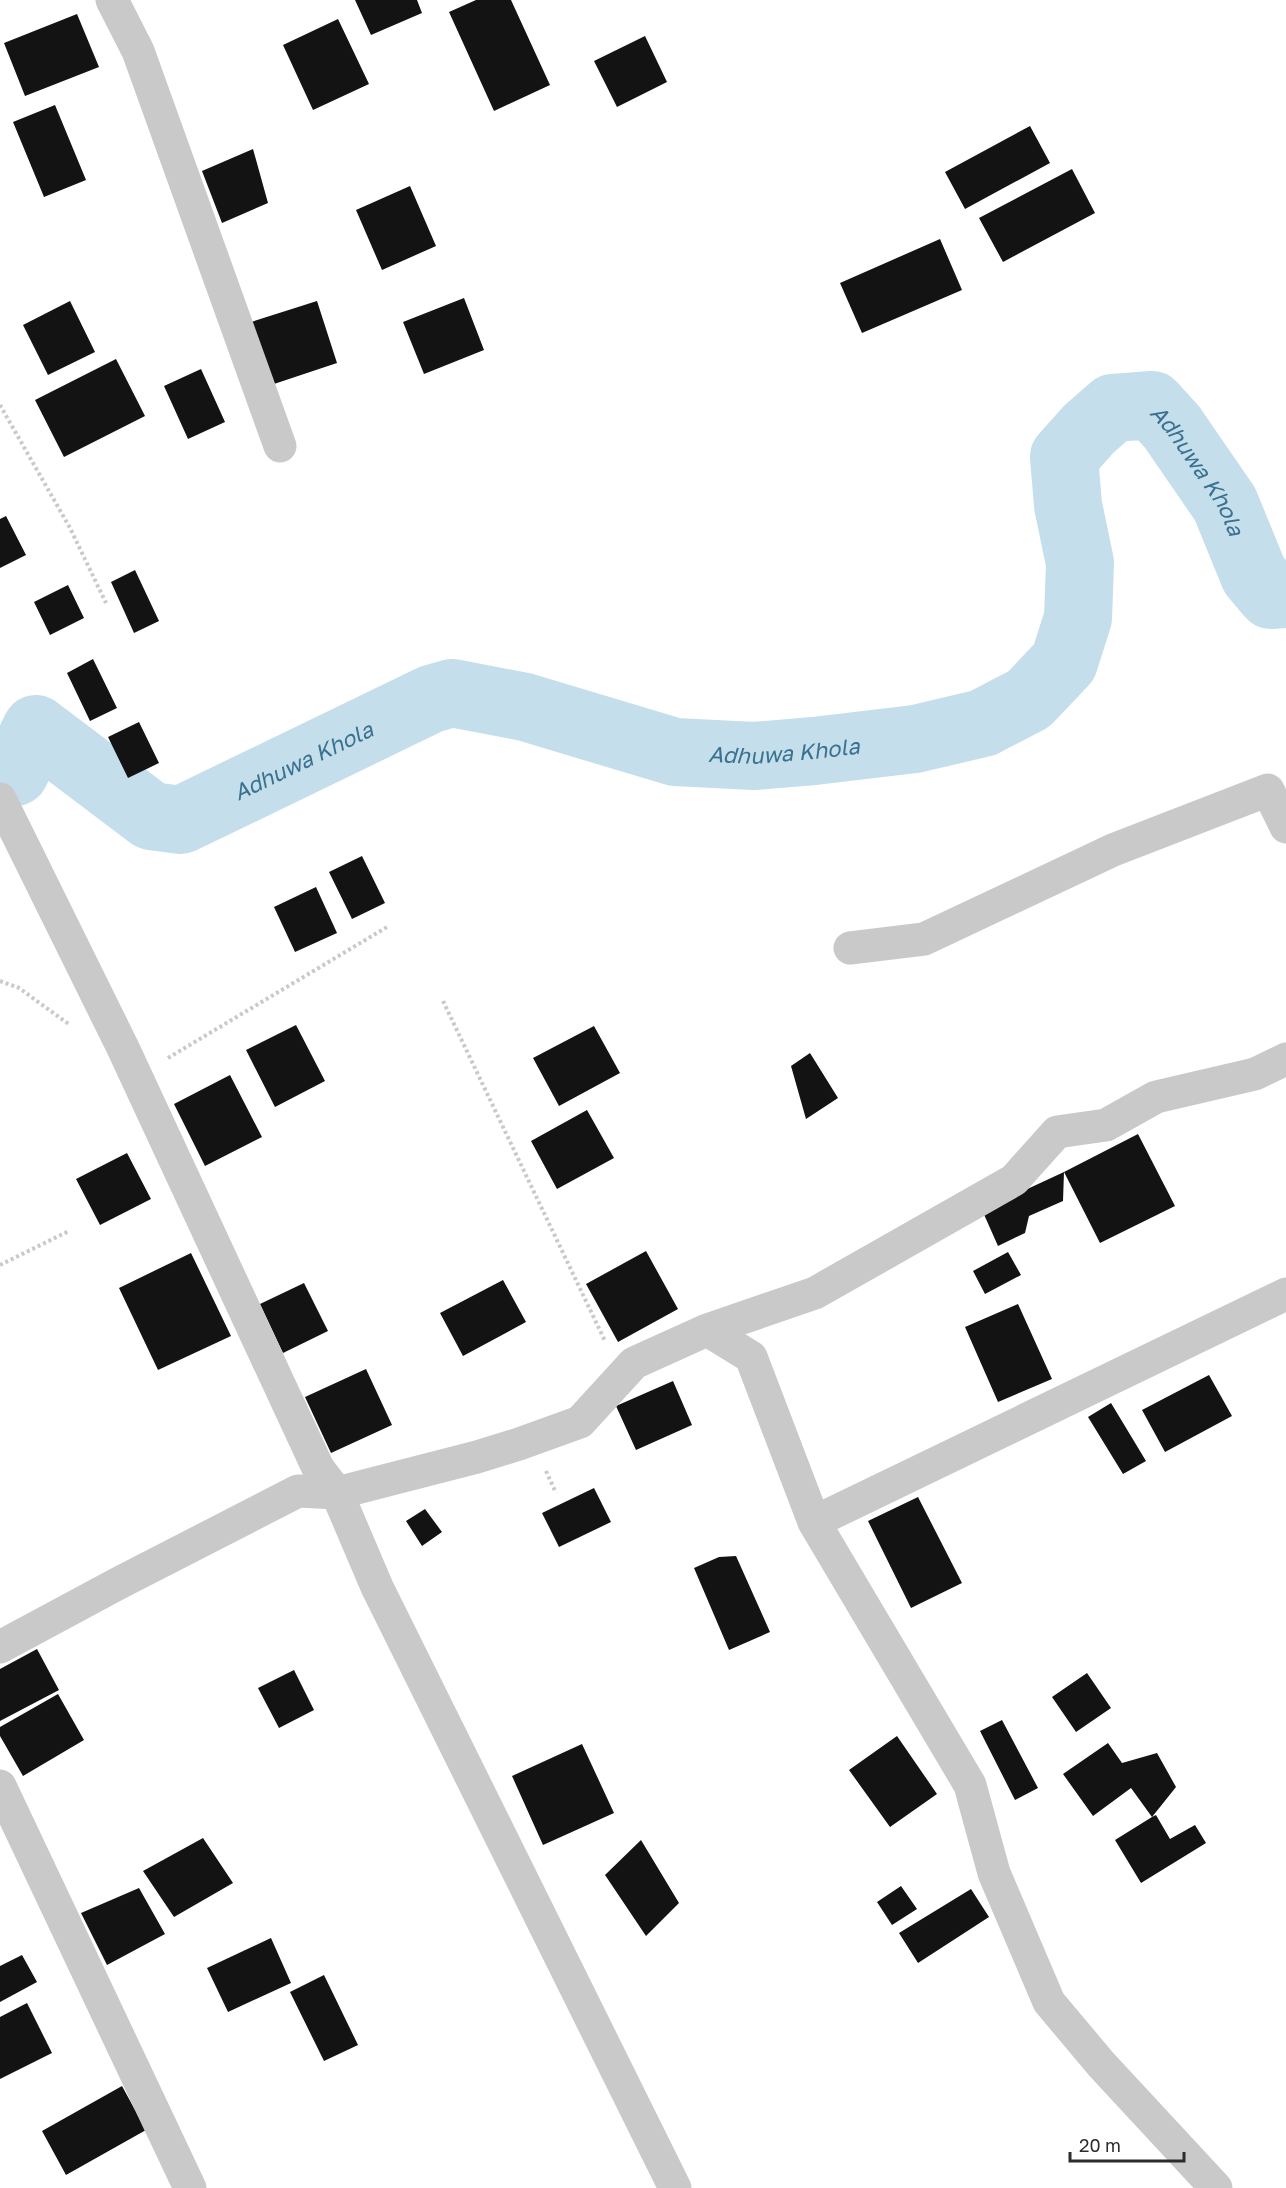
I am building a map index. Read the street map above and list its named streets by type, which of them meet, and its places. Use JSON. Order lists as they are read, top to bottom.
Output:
{
  "water": ["Adhuwa Khola"],
  "scale_bar": "20 m"
}
